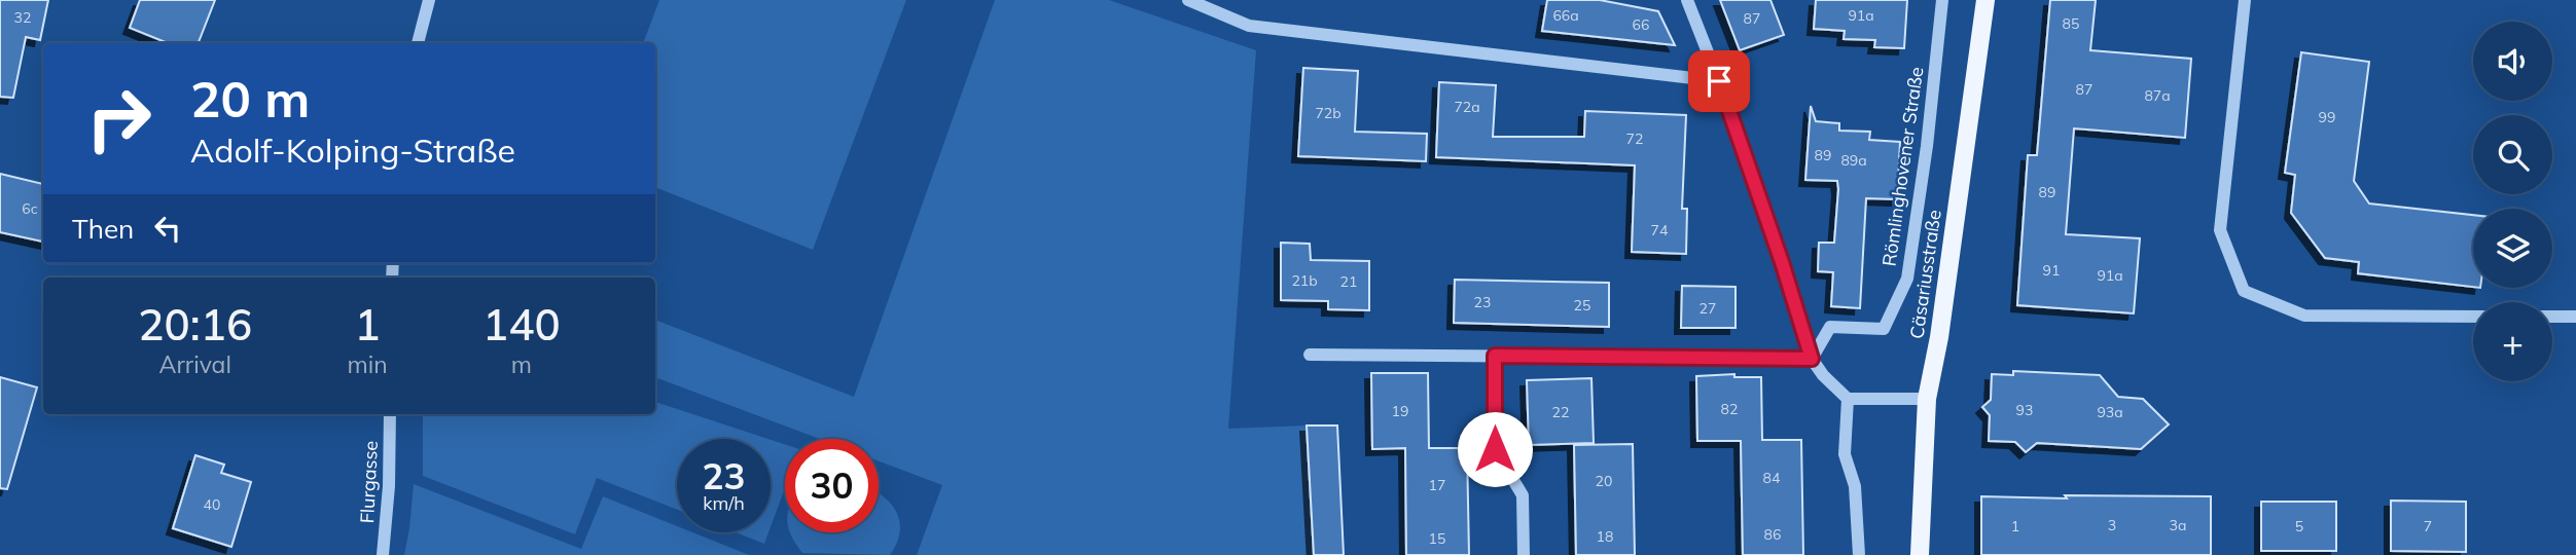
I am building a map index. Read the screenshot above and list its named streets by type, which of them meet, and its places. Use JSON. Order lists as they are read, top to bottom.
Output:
{
  "streets": {
    "main road": ["Cäsariusstraße"],
    "street": ["Römlinghovener Straße", "Flurgasse"]
  },
  "house_numbers": [
    "66a",
    "91a",
    "32",
    "87",
    "85",
    "66",
    "87",
    "87a",
    "72a",
    "72b",
    "99",
    "72",
    "89",
    "89a",
    "89",
    "6c",
    "74",
    "91",
    "91a",
    "21b",
    "21",
    "23",
    "25",
    "27",
    "82",
    "93",
    "19",
    "22",
    "93a",
    "84",
    "20",
    "17",
    "40",
    "3",
    "3a",
    "1",
    "5",
    "7",
    "86",
    "18",
    "15"
  ],
  "page": {
    "map_buttons": "+",
    "turn": ["20 m", "Adolf-Kolping-Straße"],
    "then": "Then",
    "eta": [
      "20:16",
      "Arrival",
      "1",
      "min",
      "140",
      "m"
    ],
    "speed": "23 km/h",
    "limit": "30"
  }
}
